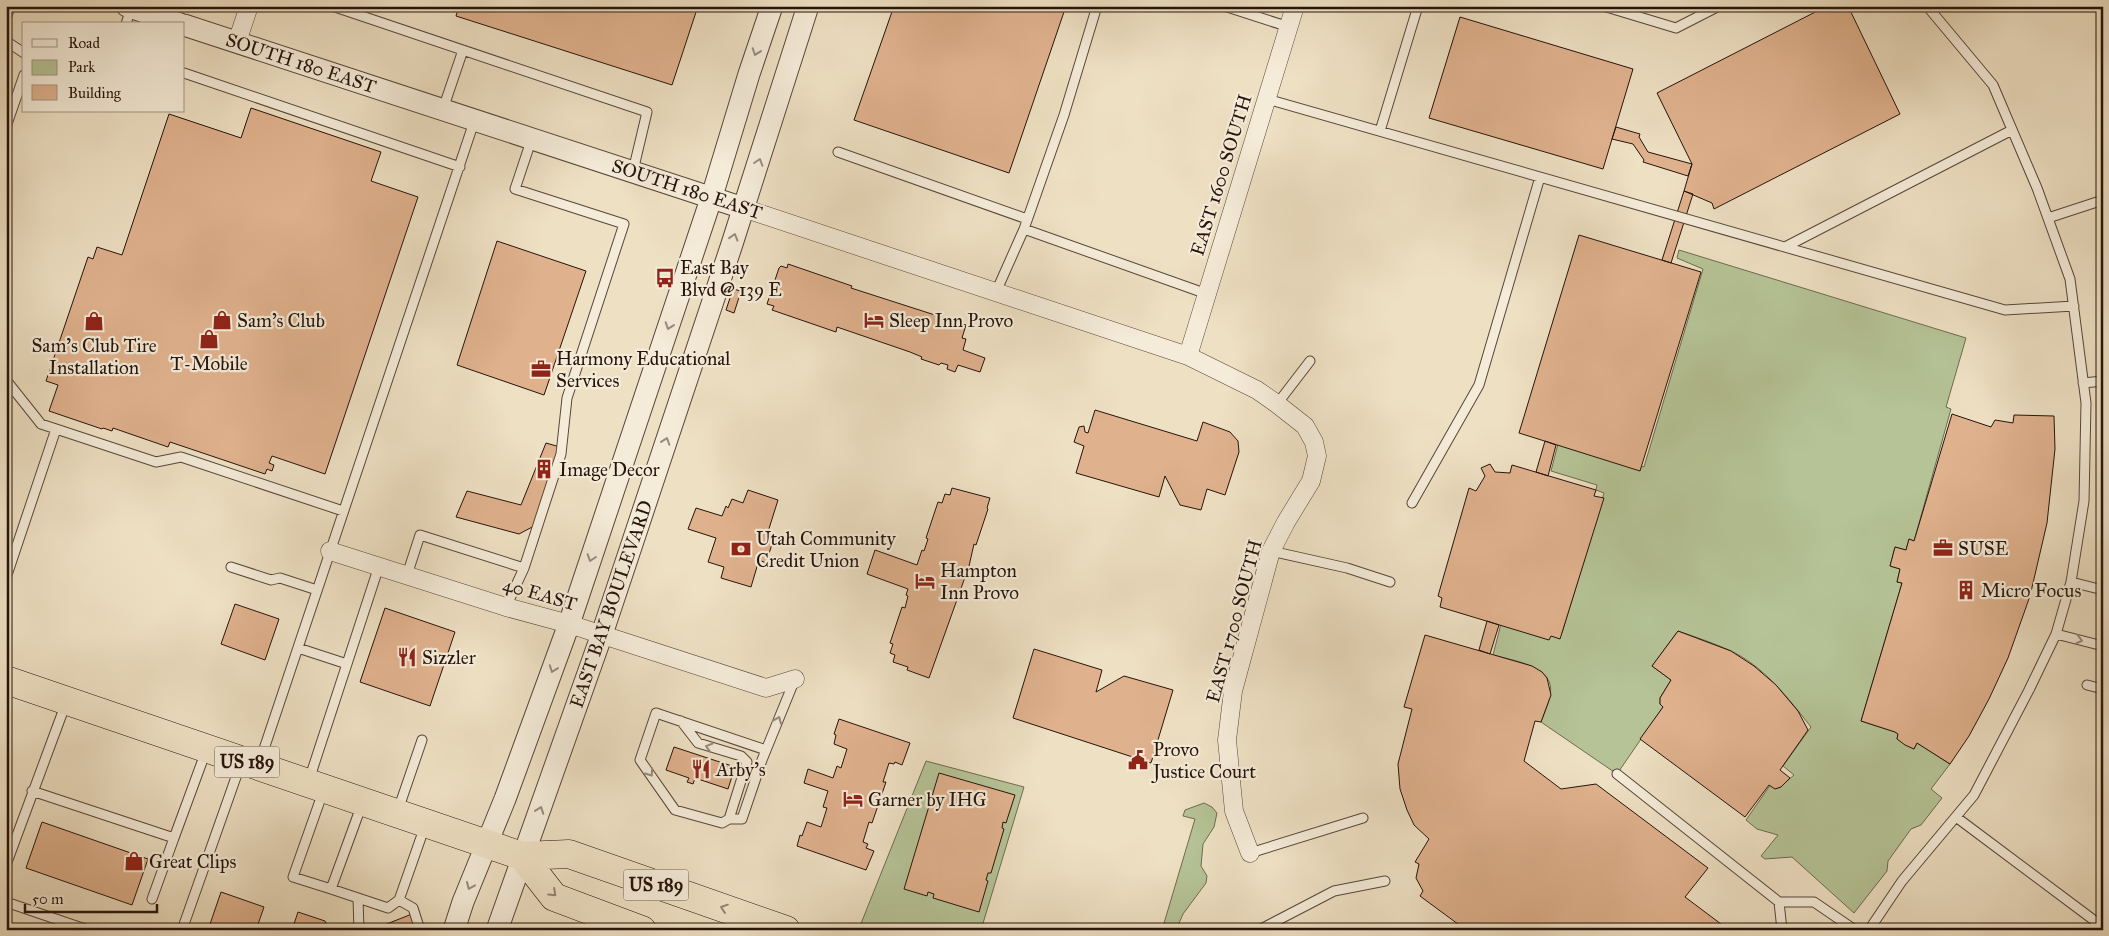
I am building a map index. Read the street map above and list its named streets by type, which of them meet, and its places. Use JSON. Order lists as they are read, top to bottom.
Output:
{
  "streets": {
    "highway": ["US 189"],
    "street": [
      "SOUTH 180 EAST",
      "EAST 1600 SOUTH",
      "40 EAST",
      "EAST BAY BOULEVARD",
      "EAST 1700 SOUTH"
    ]
  },
  "crossings": [
    ["SOUTH 180 EAST", "EAST 1600 SOUTH"],
    ["SOUTH 180 EAST", "EAST BAY BOULEVARD"],
    ["SOUTH 180 EAST", "EAST 1700 SOUTH"],
    ["EAST 1600 SOUTH", "EAST 1700 SOUTH"],
    ["40 EAST", "EAST BAY BOULEVARD"],
    ["EAST BAY BOULEVARD", "US 189"]
  ],
  "places": {
    "bus stop": ["East Bay Blvd @ 139 E"],
    "shop": [
      "Sam's Club",
      "Sam's Club Tire Installation",
      "T-Mobile",
      "Great Clips"
    ],
    "hotel": ["Sleep Inn Provo", "Hampton Inn Provo", "Garner by IHG"],
    "office": ["Harmony Educational Services", "SUSE"],
    "building": ["Image Decor", "Micro Focus"],
    "bank": ["Utah Community Credit Union"],
    "restaurant": ["Sizzler", "Arby's"],
    "public building": ["Provo Justice Court"]
  },
  "legend": ["Road", "Park", "Building"],
  "scale_bar": "50 m"
}
